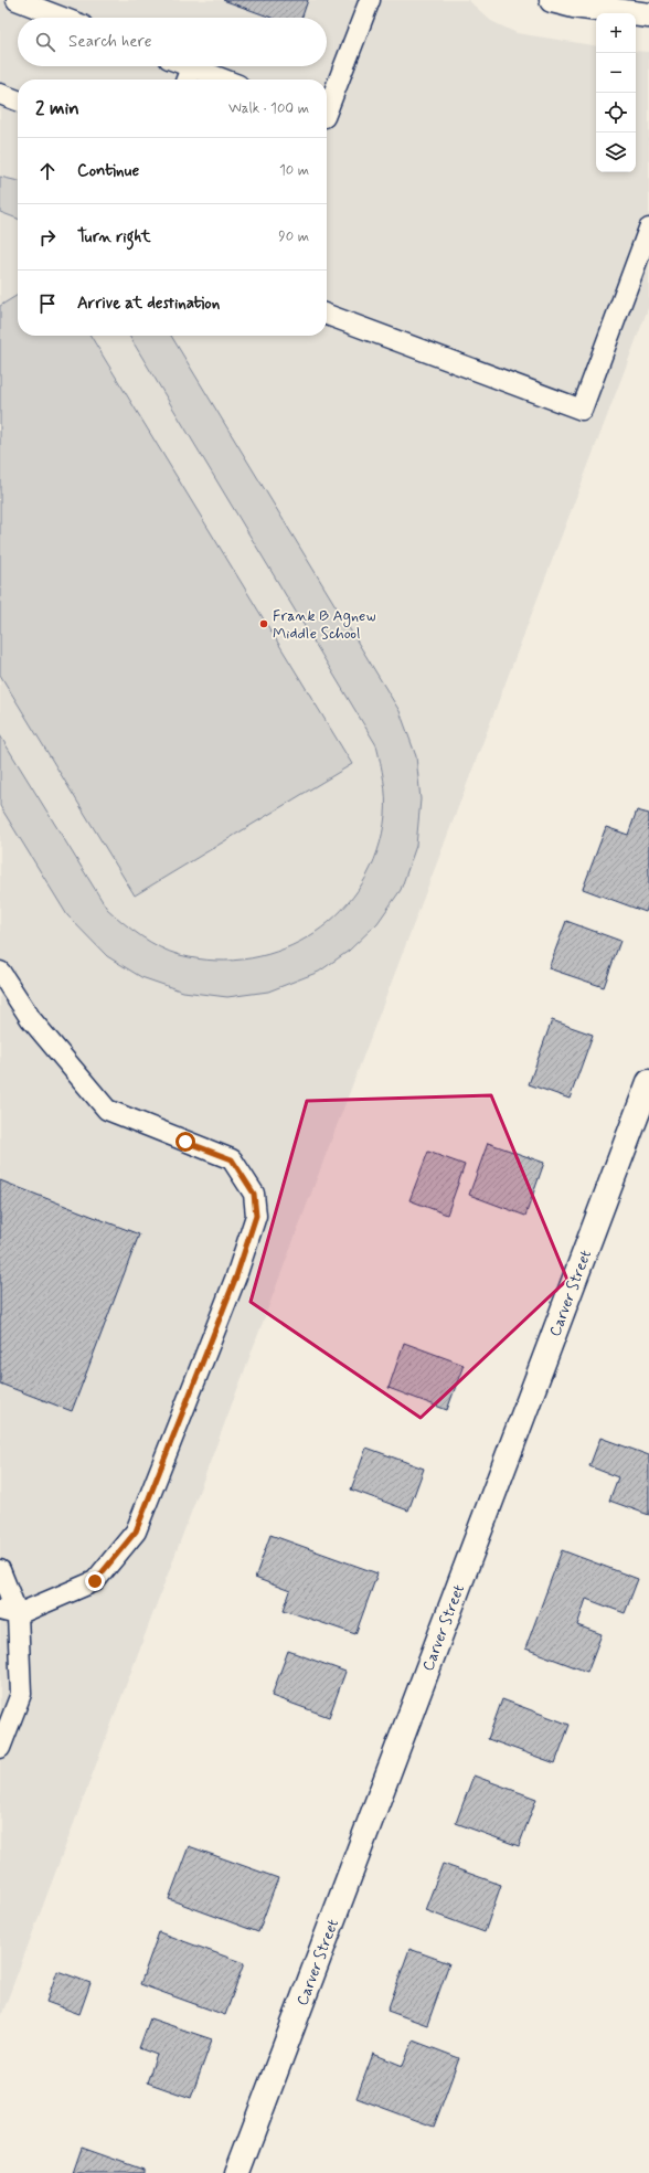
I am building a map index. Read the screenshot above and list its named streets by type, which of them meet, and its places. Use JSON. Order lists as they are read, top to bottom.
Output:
{
  "streets": {
    "street": ["Carver Street"]
  },
  "places": ["Frank B Agnew Middle School"],
  "page": {
    "map_buttons": ["+", "−"],
    "search": "Search here",
    "heading": ["2 min", "Walk · 100 m"],
    "list": [
      ["Continue", "10 m"],
      ["Turn right", "90 m"],
      "Arrive at destination"
    ]
  }
}
